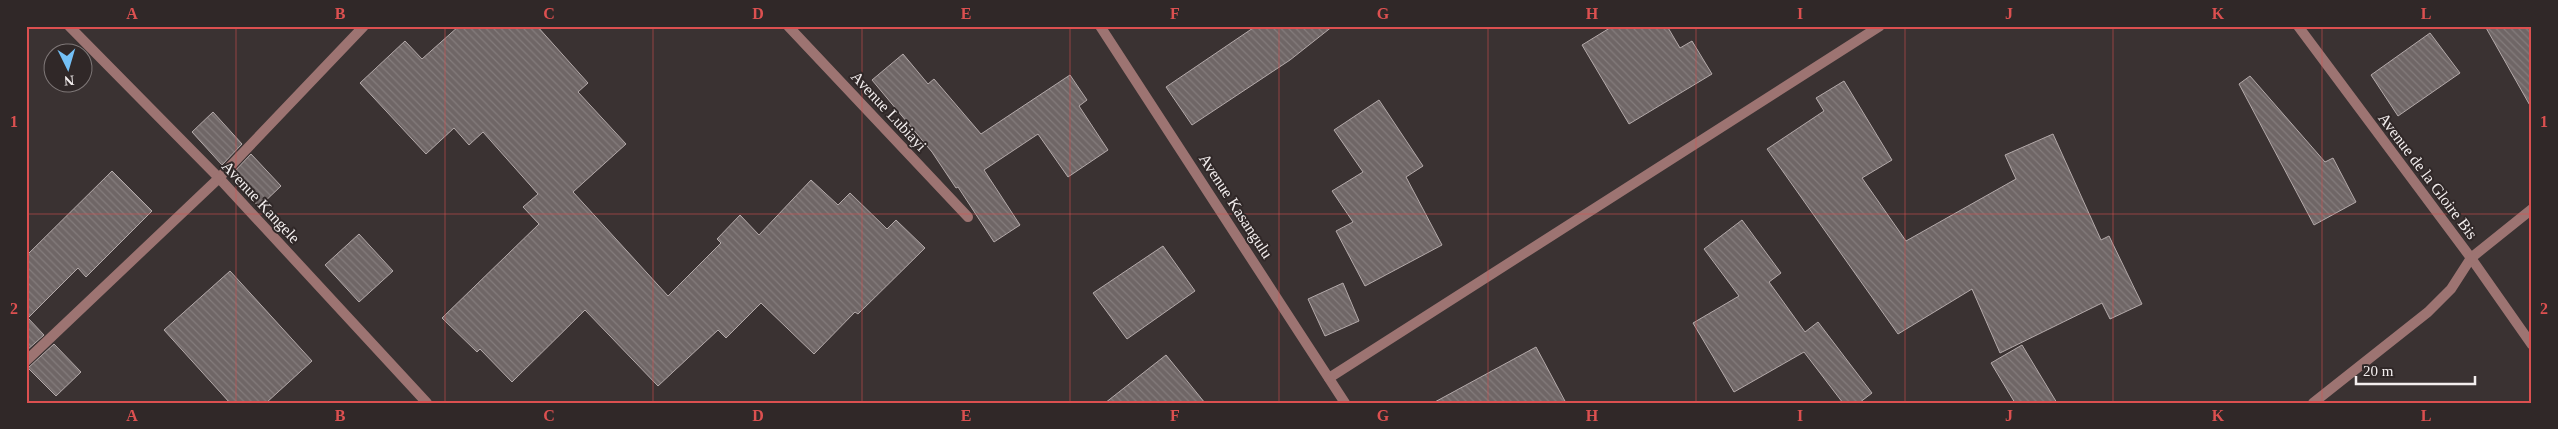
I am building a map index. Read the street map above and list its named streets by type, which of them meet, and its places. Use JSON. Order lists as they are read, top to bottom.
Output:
{
  "streets": {
    "street": [
      "Avenue Lubiayi",
      "Avenue de la Gloire Bis",
      "Avenue Kangele",
      "Avenue Kasangulu"
    ]
  },
  "scale_bar": "20 m",
  "north": "bottom",
  "grid": {
    "columns": [
      "A",
      "B",
      "C",
      "D",
      "E",
      "F",
      "G",
      "H",
      "I",
      "J",
      "K",
      "L"
    ],
    "rows": ["1", "2"]
  }
}
